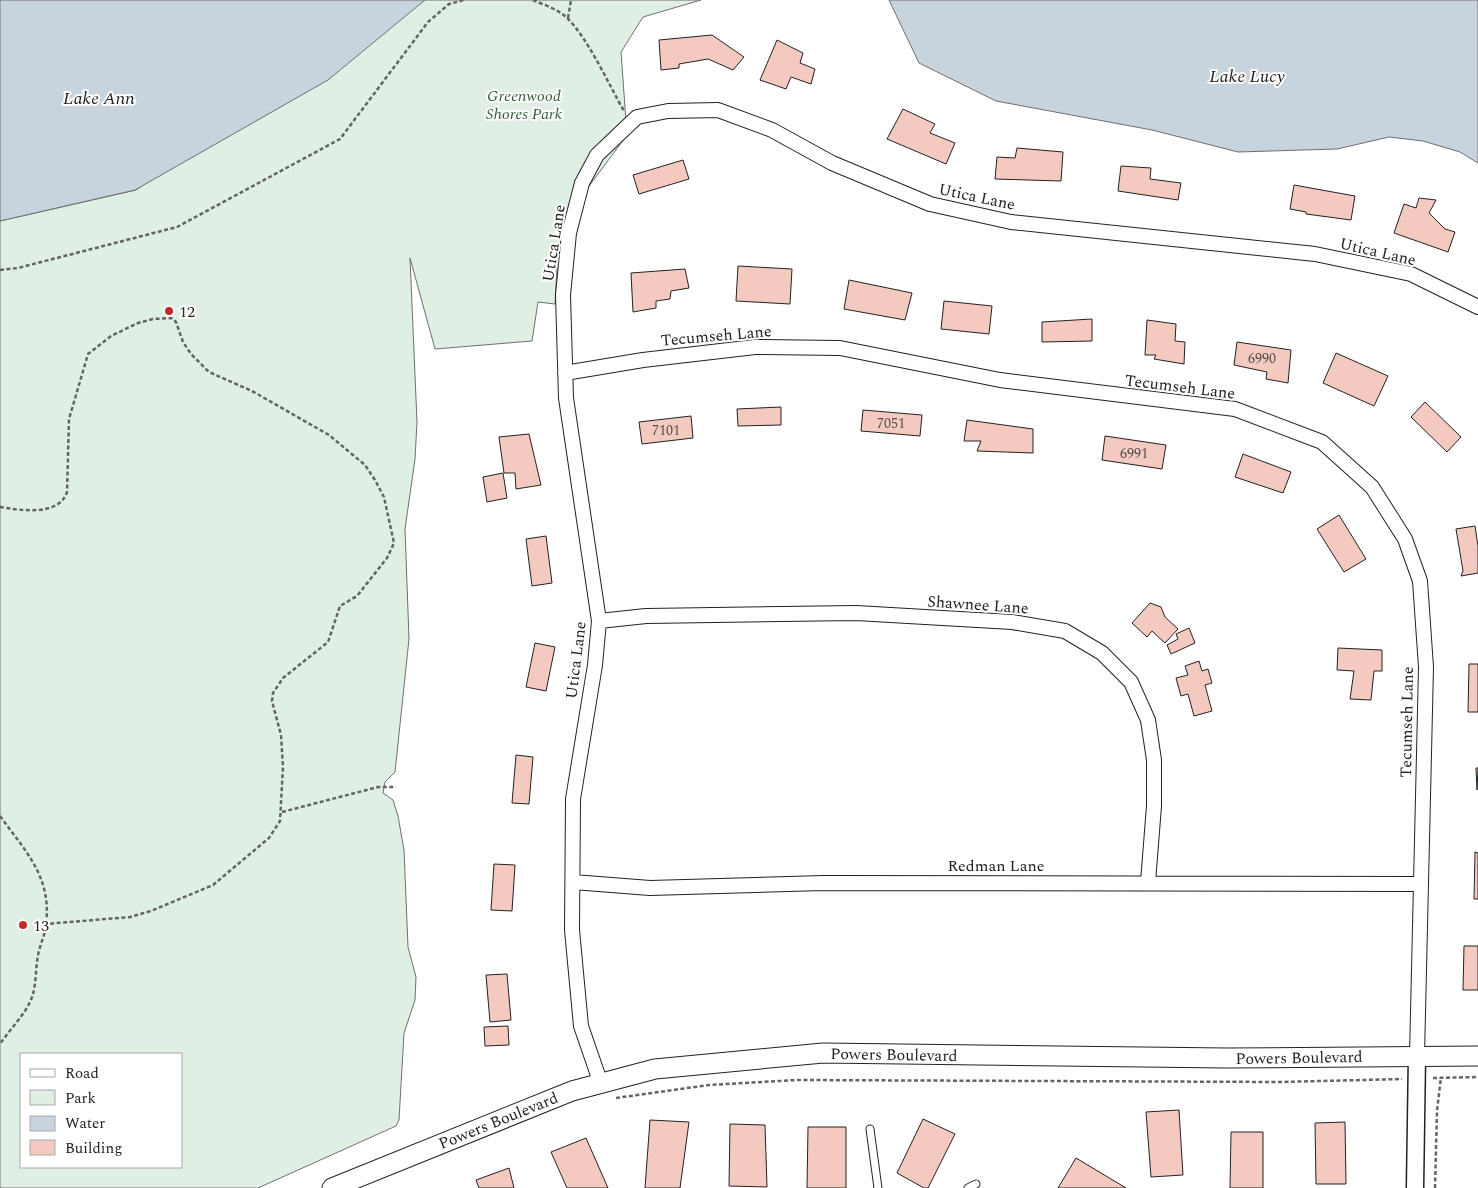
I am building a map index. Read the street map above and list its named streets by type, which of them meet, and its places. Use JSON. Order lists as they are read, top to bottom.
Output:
{
  "streets": {
    "main road": ["Powers Boulevard"],
    "street": [
      "Utica Lane",
      "Tecumseh Lane",
      "Shawnee Lane",
      "Redman Lane"
    ]
  },
  "crossings": [
    ["Utica Lane", "Tecumseh Lane"],
    ["Utica Lane", "Shawnee Lane"],
    ["Utica Lane", "Redman Lane"],
    ["Utica Lane", "Powers Boulevard"],
    ["Tecumseh Lane", "Redman Lane"],
    ["Tecumseh Lane", "Powers Boulevard"],
    ["Shawnee Lane", "Redman Lane"]
  ],
  "water": ["Lake Lucy", "Lake Ann"],
  "parks": ["Greenwood Shores Park"],
  "places": ["12", "13"],
  "house_numbers": [
    "6990",
    "7051",
    "7101",
    "6991"
  ],
  "legend": [
    "Road",
    "Park",
    "Water",
    "Building"
  ]
}
